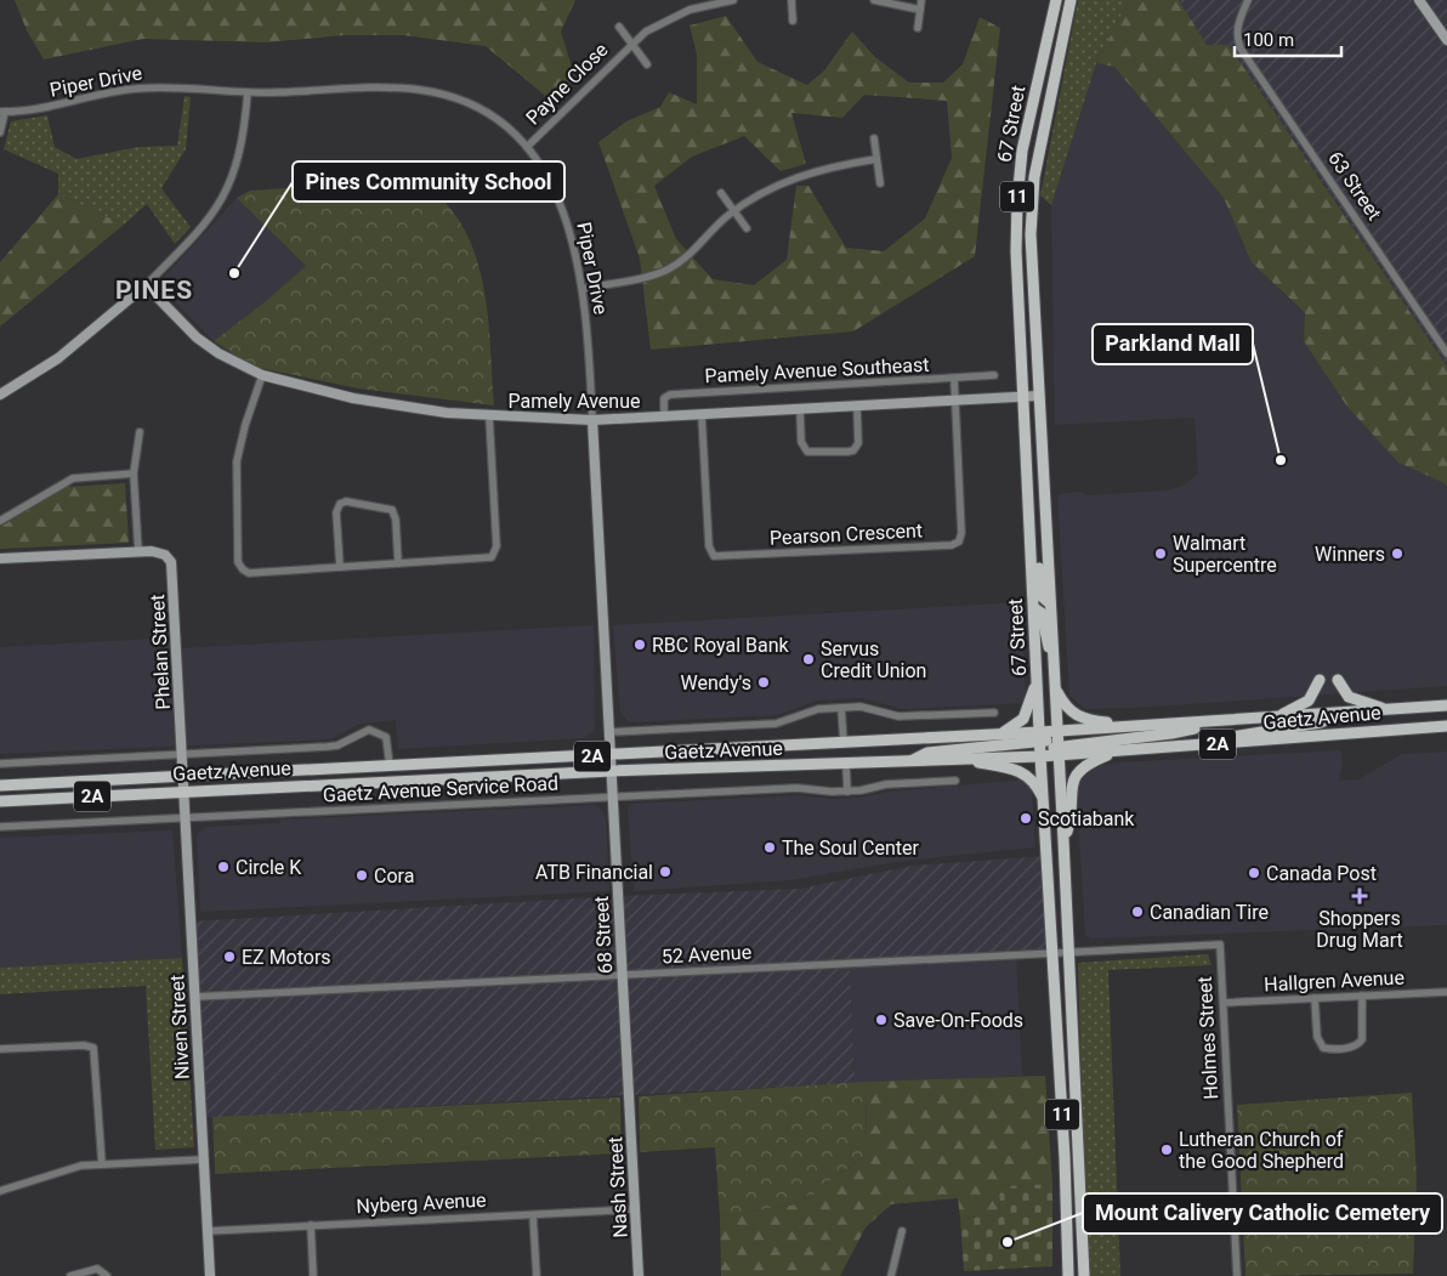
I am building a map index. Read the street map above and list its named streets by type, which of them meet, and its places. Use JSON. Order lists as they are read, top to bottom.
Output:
{
  "streets": {
    "main road": [
      "67 Street",
      "11",
      "Gaetz Avenue",
      "2A"
    ],
    "street": [
      "Piper Drive",
      "Payne Close",
      "63 Street",
      "Pamely Avenue Southeast",
      "Pamely Avenue",
      "Pearson Crescent",
      "Phelan Street",
      "Gaetz Avenue Service Road",
      "68 Street",
      "52 Avenue",
      "Hallgren Avenue",
      "Niven Street",
      "Holmes Street",
      "Nash Street",
      "Nyberg Avenue"
    ]
  },
  "crossings": [
    ["Piper Drive", "Payne Close"],
    ["Piper Drive", "Pamely Avenue"],
    ["Piper Drive", "Gaetz Avenue"],
    ["Piper Drive", "68 Street"],
    ["67 Street", "Pamely Avenue"],
    ["67 Street", "Gaetz Avenue"],
    ["67 Street", "52 Avenue"],
    ["Pamely Avenue Southeast", "Pamely Avenue"],
    ["Pamely Avenue Southeast", "Pearson Crescent"],
    ["Pamely Avenue", "Pearson Crescent"],
    ["Phelan Street", "Gaetz Avenue"],
    ["Phelan Street", "Gaetz Avenue Service Road"],
    ["Phelan Street", "Niven Street"],
    ["Gaetz Avenue", "2A"],
    ["Gaetz Avenue", "Gaetz Avenue Service Road"],
    ["Gaetz Avenue", "68 Street"],
    ["Gaetz Avenue", "Niven Street"],
    ["Gaetz Avenue Service Road", "68 Street"],
    ["Gaetz Avenue Service Road", "Niven Street"],
    ["68 Street", "52 Avenue"],
    ["68 Street", "Nash Street"],
    ["52 Avenue", "Niven Street"],
    ["52 Avenue", "Holmes Street"],
    ["Hallgren Avenue", "Holmes Street"],
    ["Niven Street", "Nyberg Avenue"],
    ["Nash Street", "Nyberg Avenue"]
  ],
  "districts": ["PINES"],
  "places": {
    "other": [
      "Pines Community School",
      "Parkland Mall",
      "Walmart Supercentre",
      "Winners",
      "RBC Royal Bank",
      "Servus Credit Union",
      "Wendy's",
      "Scotiabank",
      "The Soul Center",
      "Circle K",
      "ATB Financial",
      "Canada Post",
      "Cora",
      "Canadian Tire",
      "EZ Motors",
      "Save-On-Foods",
      "Lutheran Church of the Good Shepherd",
      "Mount Calivery Catholic Cemetery"
    ],
    "health": ["Shoppers Drug Mart"]
  },
  "scale_bar": "100 m"
}
